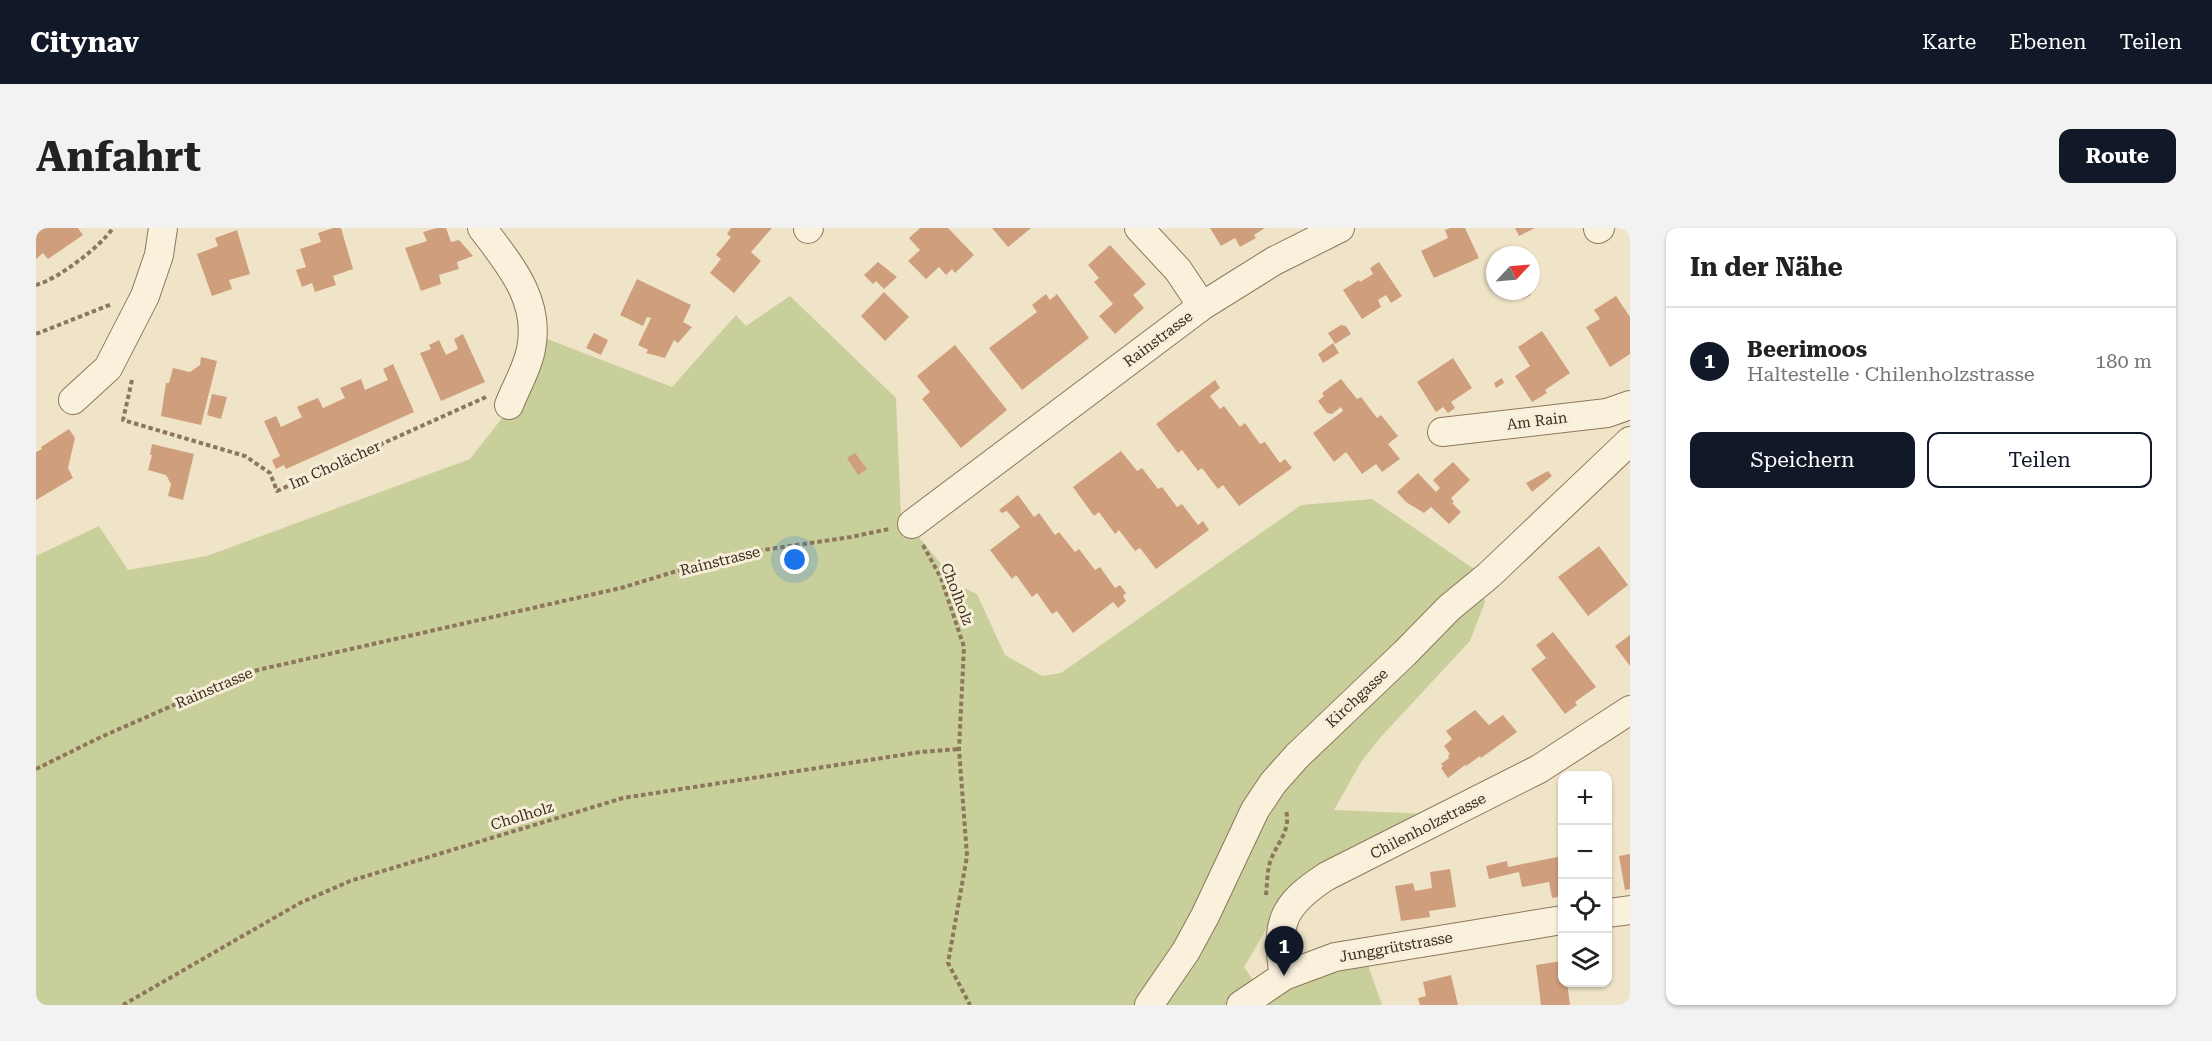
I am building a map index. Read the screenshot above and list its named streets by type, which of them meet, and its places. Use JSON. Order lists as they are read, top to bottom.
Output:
{
  "streets": {
    "street": [
      "Rainstrasse",
      "Am Rain",
      "Kirchgasse",
      "Chilenholzstrasse",
      "Junggrütstrasse"
    ],
    "path": ["Im Cholächer", "Cholholz"]
  },
  "crossings": [
    ["Rainstrasse", "Cholholz"],
    ["Chilenholzstrasse", "Junggrütstrasse"]
  ],
  "north": "top right",
  "page": {
    "header": "Citynav",
    "nav": ["Karte", "Ebenen", "Teilen"],
    "buttons": [
      "Route",
      ["Speichern", "Teilen"]
    ],
    "title": "Anfahrt",
    "heading": "In der Nähe",
    "list": [
      {
        "mark": "1",
        "name": "Beerimoos",
        "note": "Haltestelle · Chilenholzstrasse",
        "value": "180 m"
      }
    ],
    "map_buttons": ["+", "−"],
    "pins": "1"
  }
}
